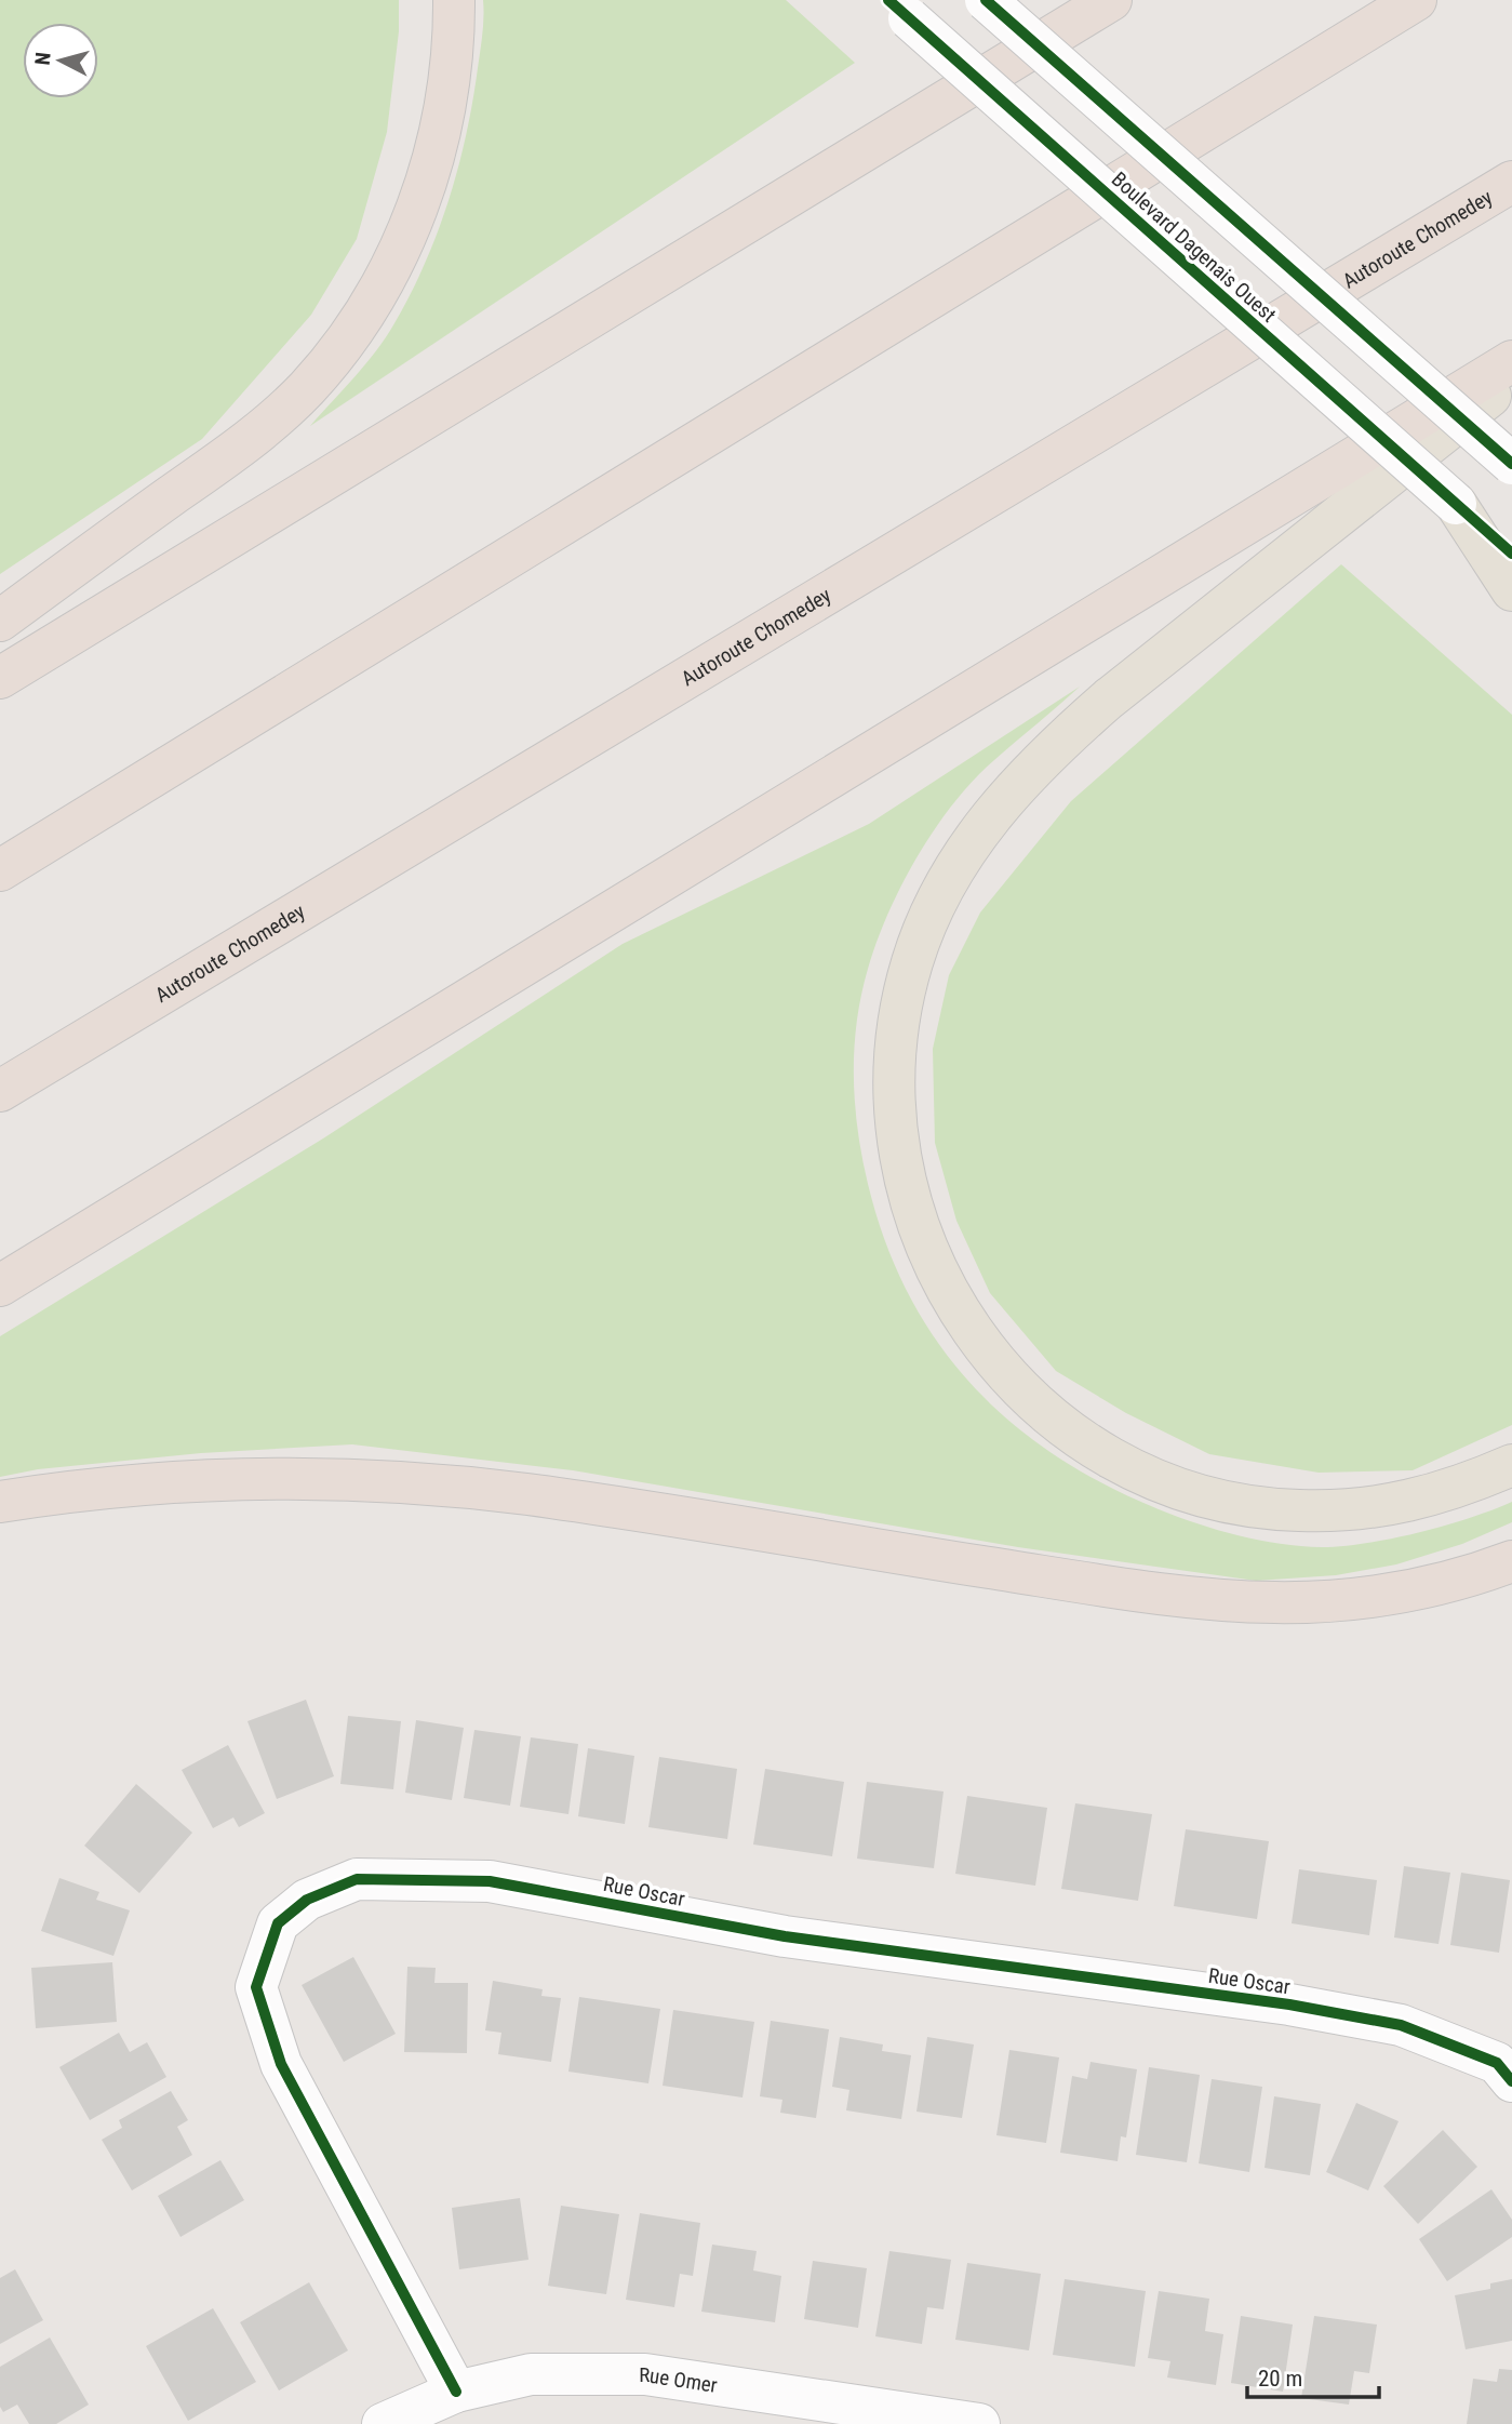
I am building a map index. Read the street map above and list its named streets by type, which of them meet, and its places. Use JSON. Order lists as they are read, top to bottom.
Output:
{
  "streets": {
    "highway": ["Autoroute Chomedey"],
    "street": ["Boulevard Dagenais Ouest", "Rue Oscar", "Rue Omer"]
  },
  "crossings": [
    ["Rue Oscar", "Rue Omer"]
  ],
  "scale_bar": "20 m",
  "north": "left"
}
